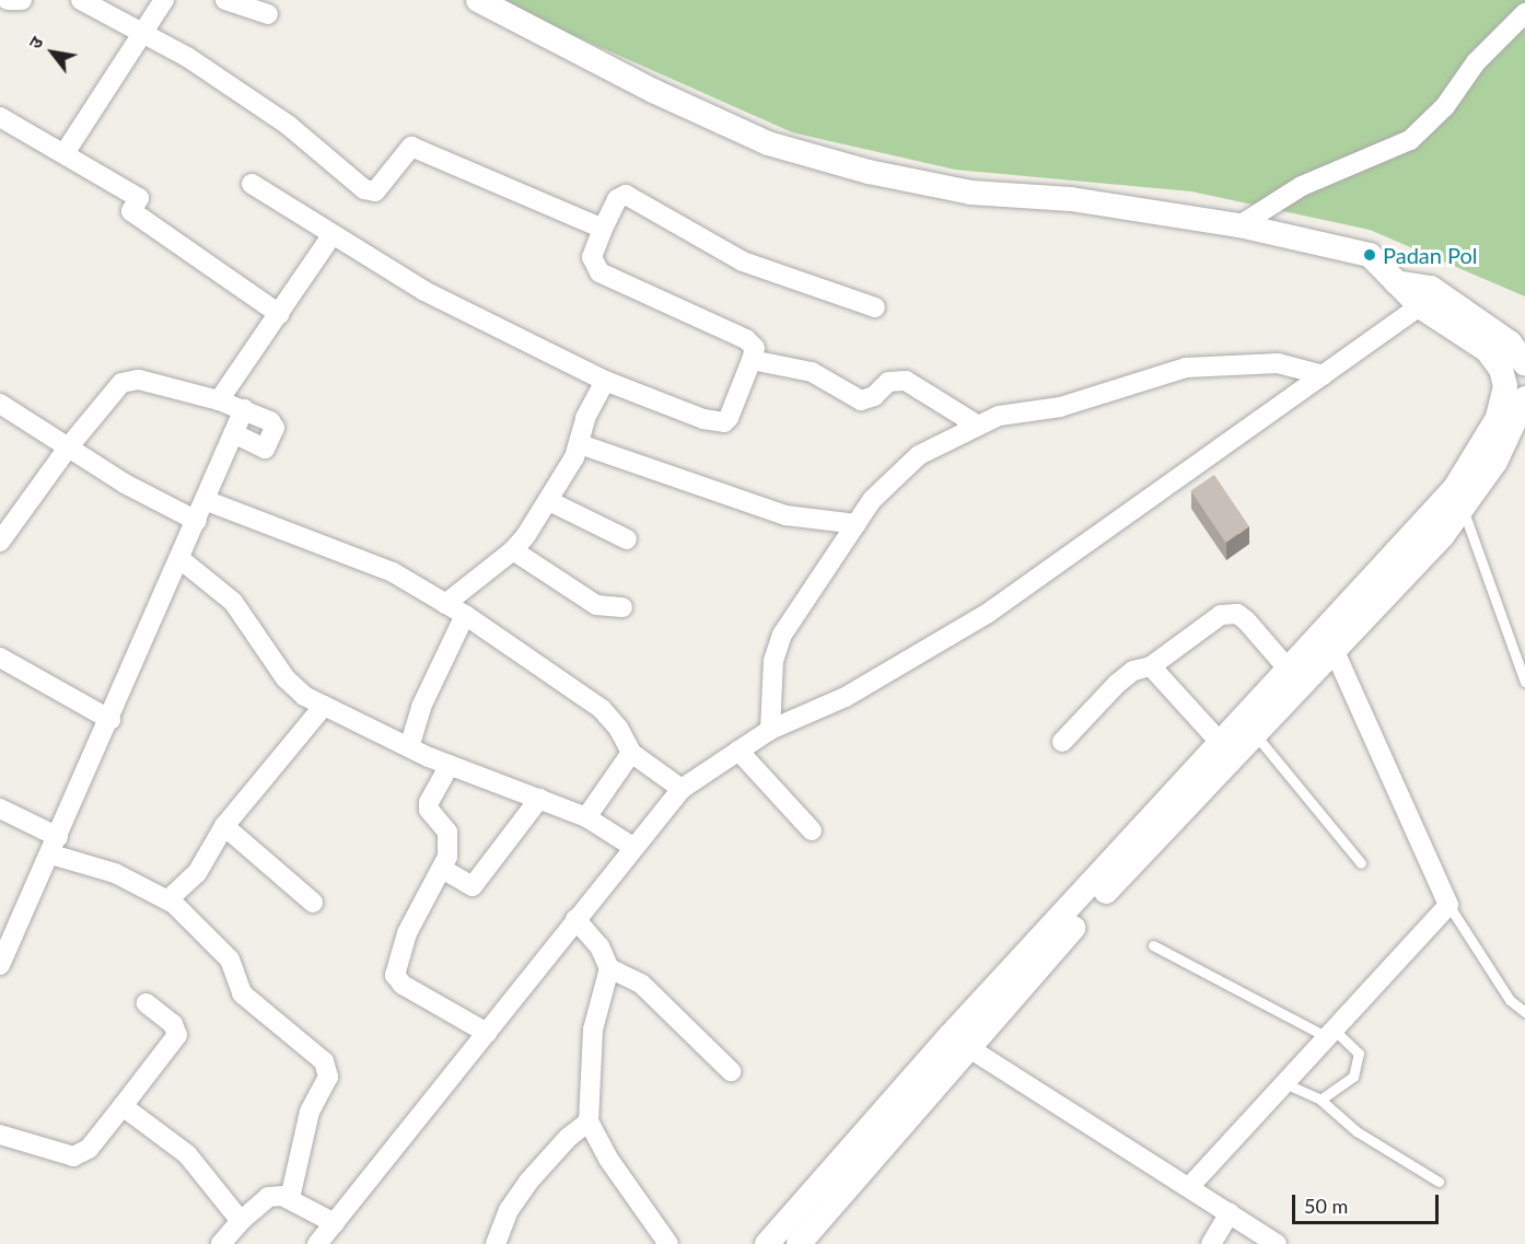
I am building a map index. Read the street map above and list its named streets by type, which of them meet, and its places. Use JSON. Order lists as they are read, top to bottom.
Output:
{
  "places": ["Padan Pol"],
  "scale_bar": "50 m",
  "north": "top left"
}
